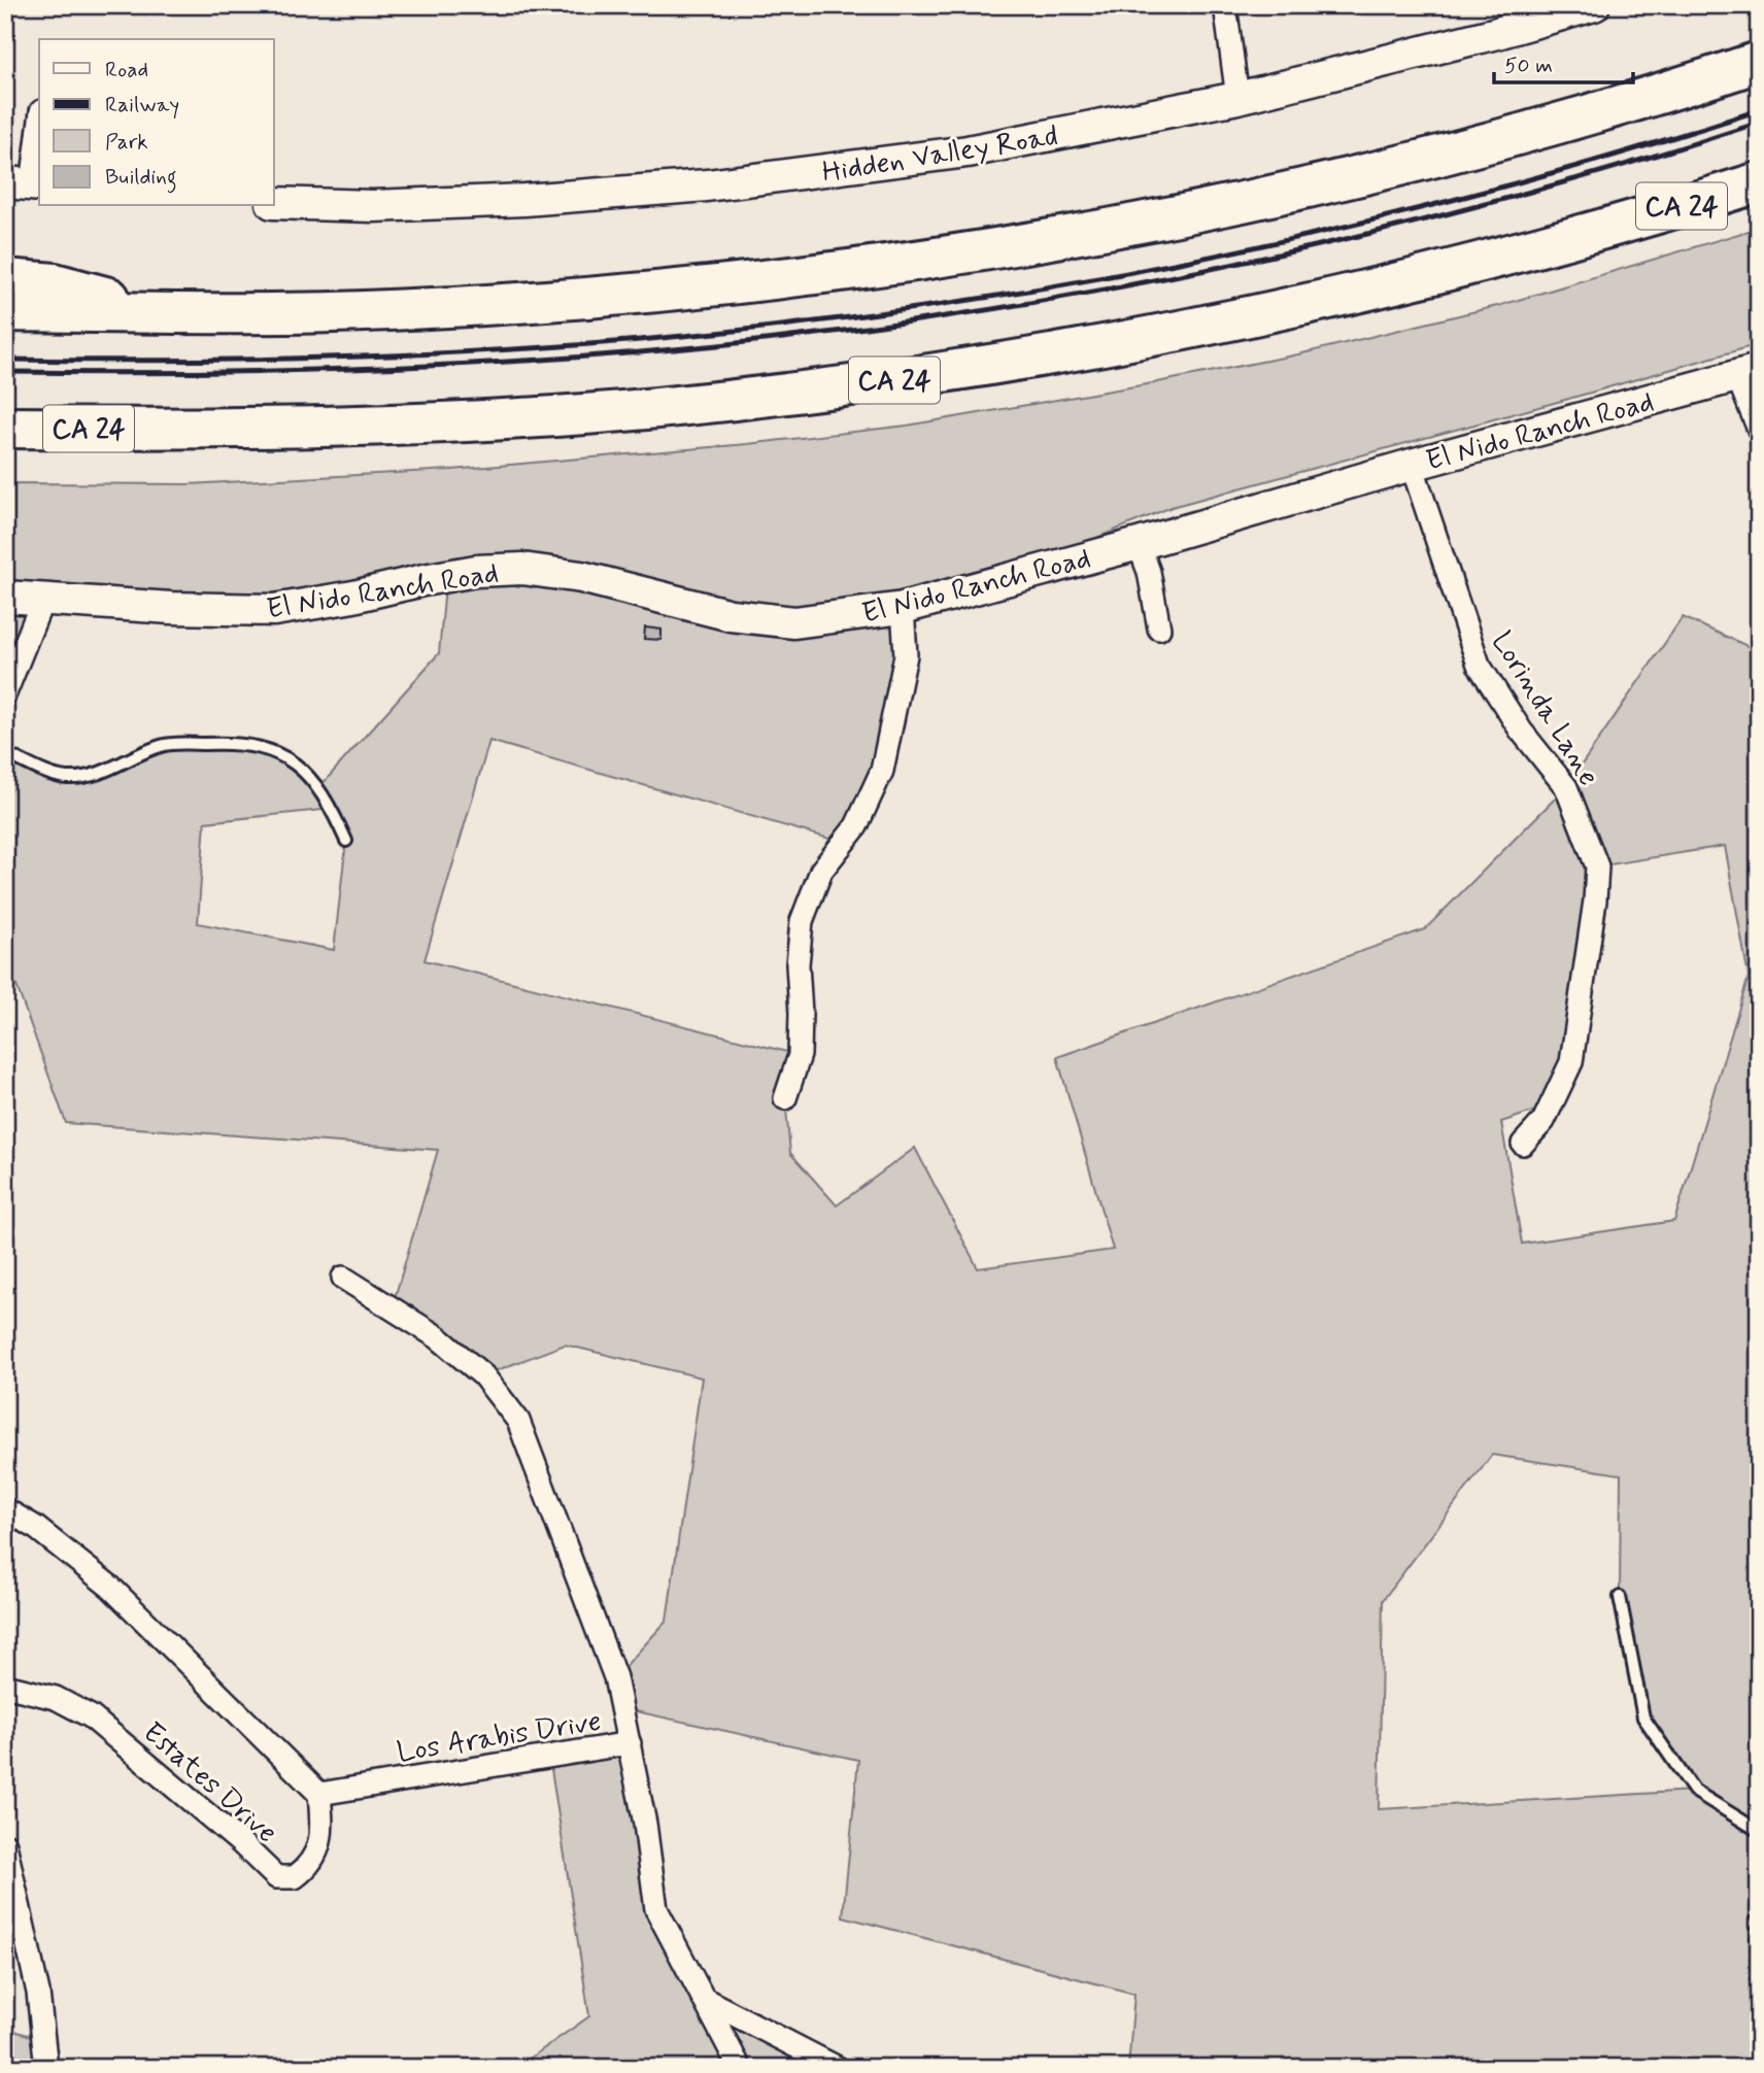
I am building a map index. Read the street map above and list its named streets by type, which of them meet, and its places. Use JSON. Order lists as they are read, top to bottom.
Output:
{
  "streets": {
    "highway": ["CA 24"],
    "street": [
      "Hidden Valley Road",
      "El Nido Ranch Road",
      "Lorinda Lane",
      "Los Arabis Drive",
      "Estates Drive"
    ]
  },
  "crossings": [
    ["El Nido Ranch Road", "Lorinda Lane"],
    ["Los Arabis Drive", "Estates Drive"]
  ],
  "legend": [
    "Road",
    "Railway",
    "Park",
    "Building"
  ],
  "scale_bar": "50 m"
}
